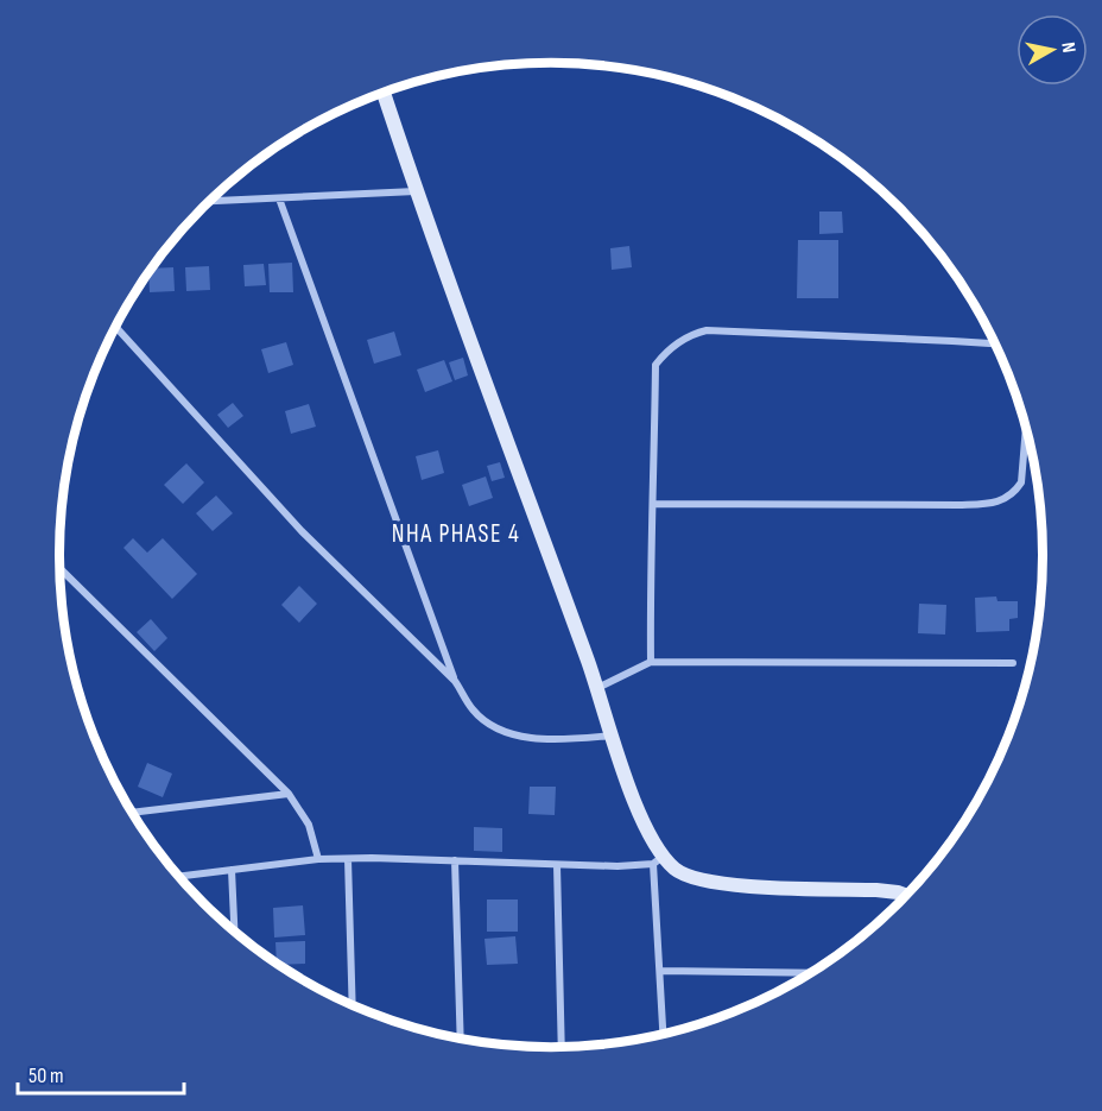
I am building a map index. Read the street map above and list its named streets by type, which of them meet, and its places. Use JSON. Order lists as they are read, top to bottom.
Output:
{
  "districts": ["NHA PHASE 4"],
  "scale_bar": "50 m",
  "north": "right"
}
